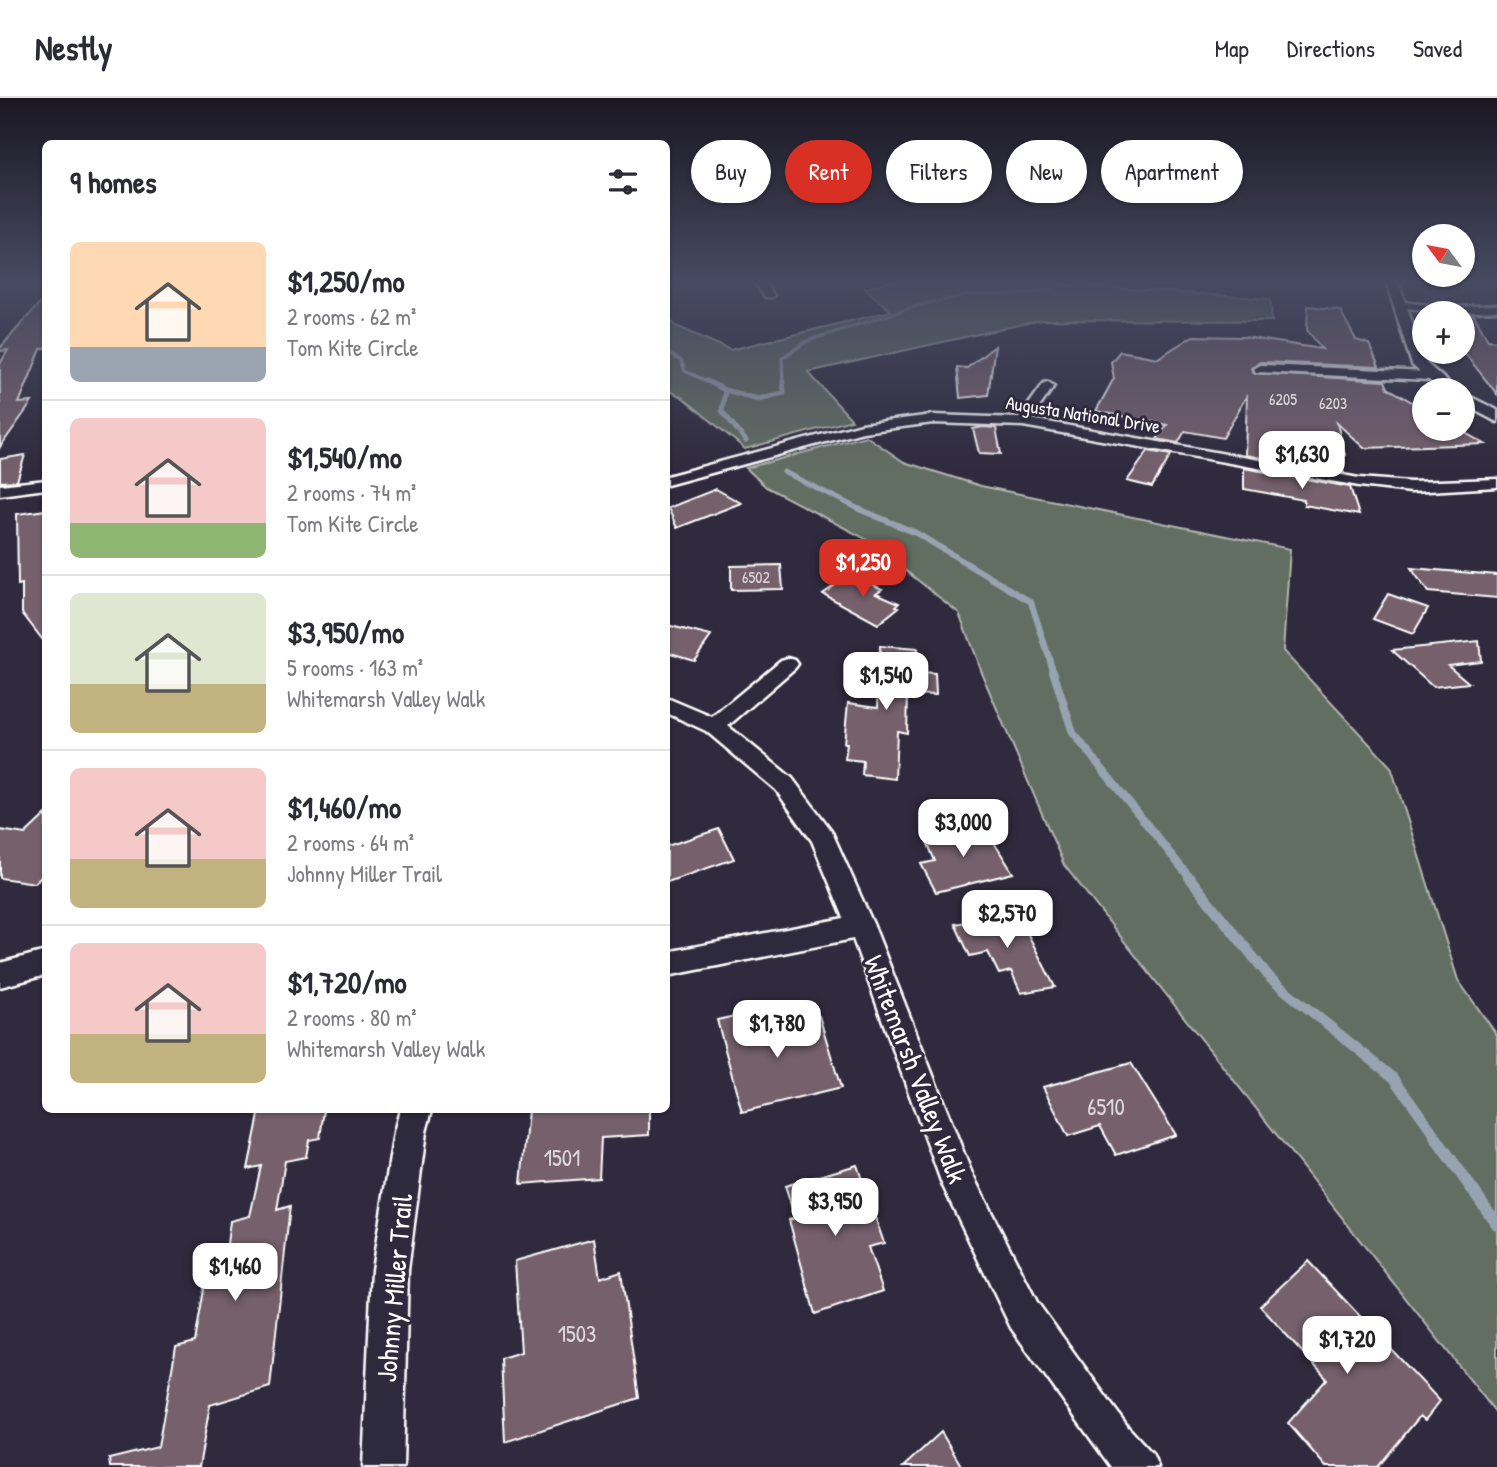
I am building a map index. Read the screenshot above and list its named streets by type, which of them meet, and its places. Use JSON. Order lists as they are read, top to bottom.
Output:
{
  "streets": {
    "street": ["Augusta National Drive", "Whitemarsh Valley Walk", "Johnny Miller Trail"]
  },
  "house_numbers": [
    "6205",
    "6203",
    "6502",
    "6510",
    "1501",
    "1503"
  ],
  "north": "top left",
  "page": {
    "header": "Nestly",
    "nav": ["Map", "Directions", "Saved"],
    "chip": [
      "Buy",
      "Rent",
      "Filters",
      "New",
      "Apartment"
    ],
    "heading": "9 homes",
    "map_buttons": ["+", "−"],
    "list": [
      {
        "name": "$1,250/mo",
        "note": "2 rooms · 62 m² · Tom Kite Circle"
      },
      {
        "name": "$1,540/mo",
        "note": "2 rooms · 74 m² · Tom Kite Circle"
      },
      {
        "name": "$3,950/mo",
        "note": "5 rooms · 163 m² · Whitemarsh Valley Walk"
      },
      {
        "name": "$1,460/mo",
        "note": "2 rooms · 64 m² · Johnny Miller Trail"
      },
      {
        "name": "$1,720/mo",
        "note": "2 rooms · 80 m² · Whitemarsh Valley Walk"
      }
    ],
    "price": [
      "$1,630",
      "$1,250",
      "$1,540",
      "$3,000",
      "$2,570",
      "$1,780",
      "$3,950",
      "$1,460",
      "$1,720"
    ]
  }
}
